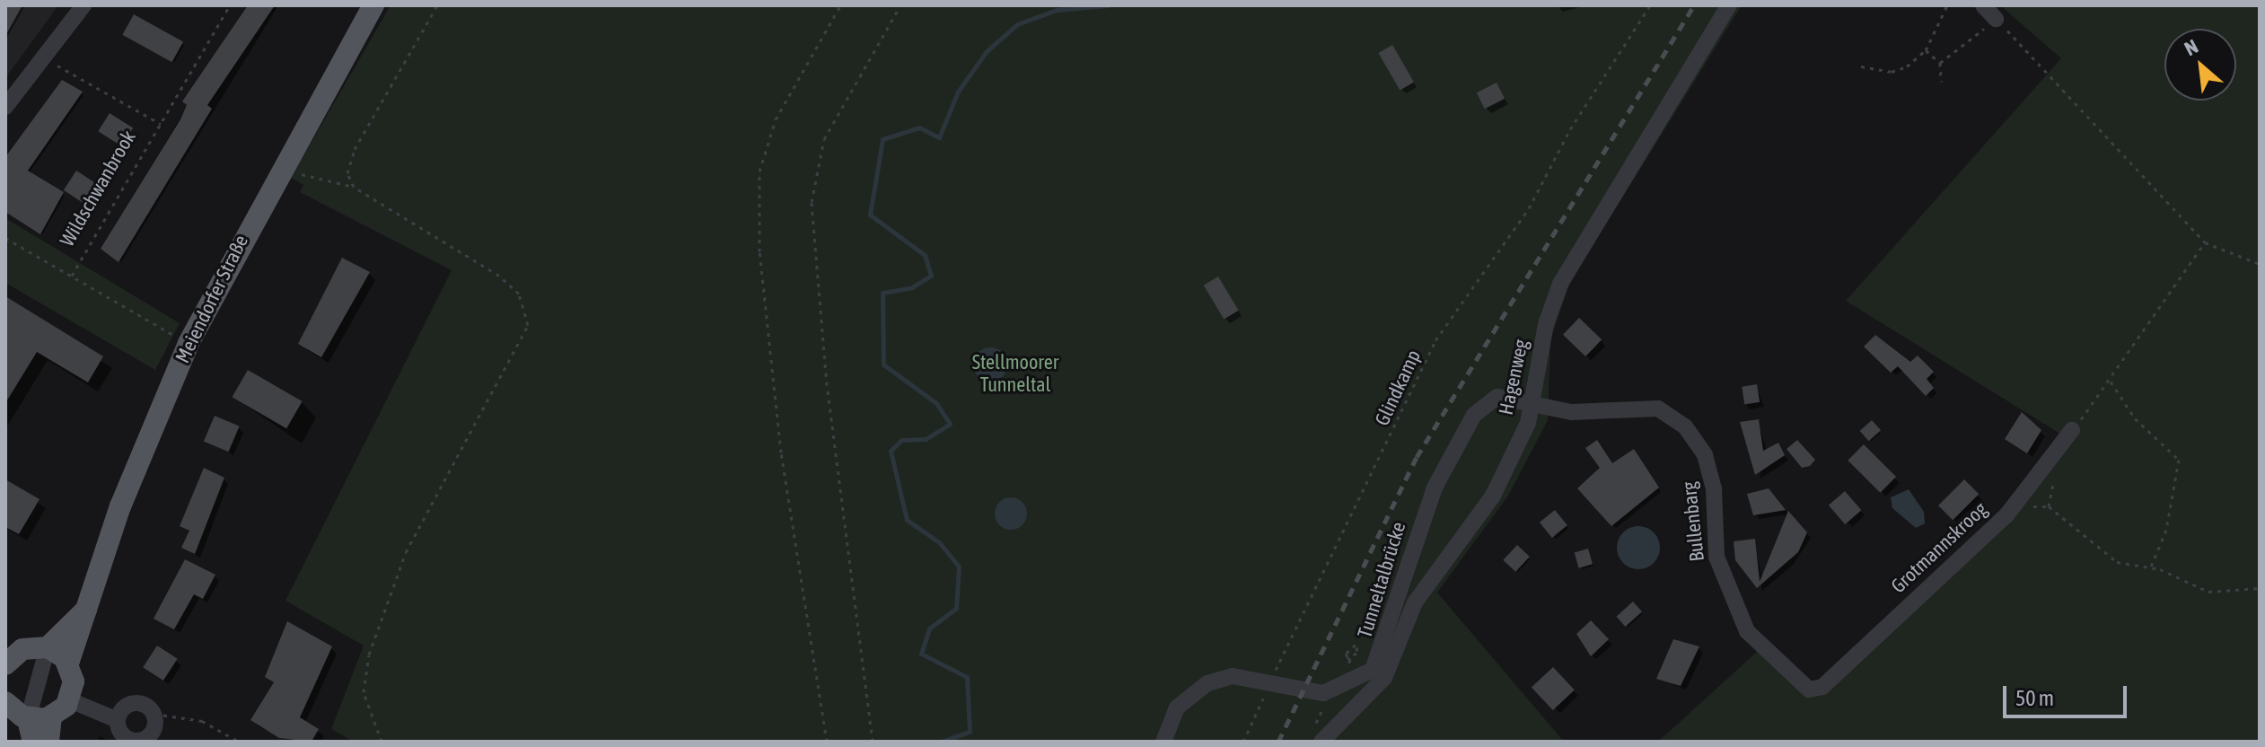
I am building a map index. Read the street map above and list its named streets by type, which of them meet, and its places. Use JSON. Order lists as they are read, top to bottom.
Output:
{
  "streets": {
    "main road": ["Meiendorfer Straße"],
    "street": [
      "Hagenweg",
      "Bullenbarg",
      "Grotmannskroog",
      "Tunneltalbrücke"
    ],
    "path": ["Wildschwanbrook", "Glindkamp"]
  },
  "crossings": [
    ["Hagenweg", "Bullenbarg"],
    ["Hagenweg", "Tunneltalbrücke"],
    ["Bullenbarg", "Grotmannskroog"],
    ["Bullenbarg", "Tunneltalbrücke"]
  ],
  "parks": ["Stellmoorer Tunneltal"],
  "scale_bar": "50 m",
  "north": "top left"
}
